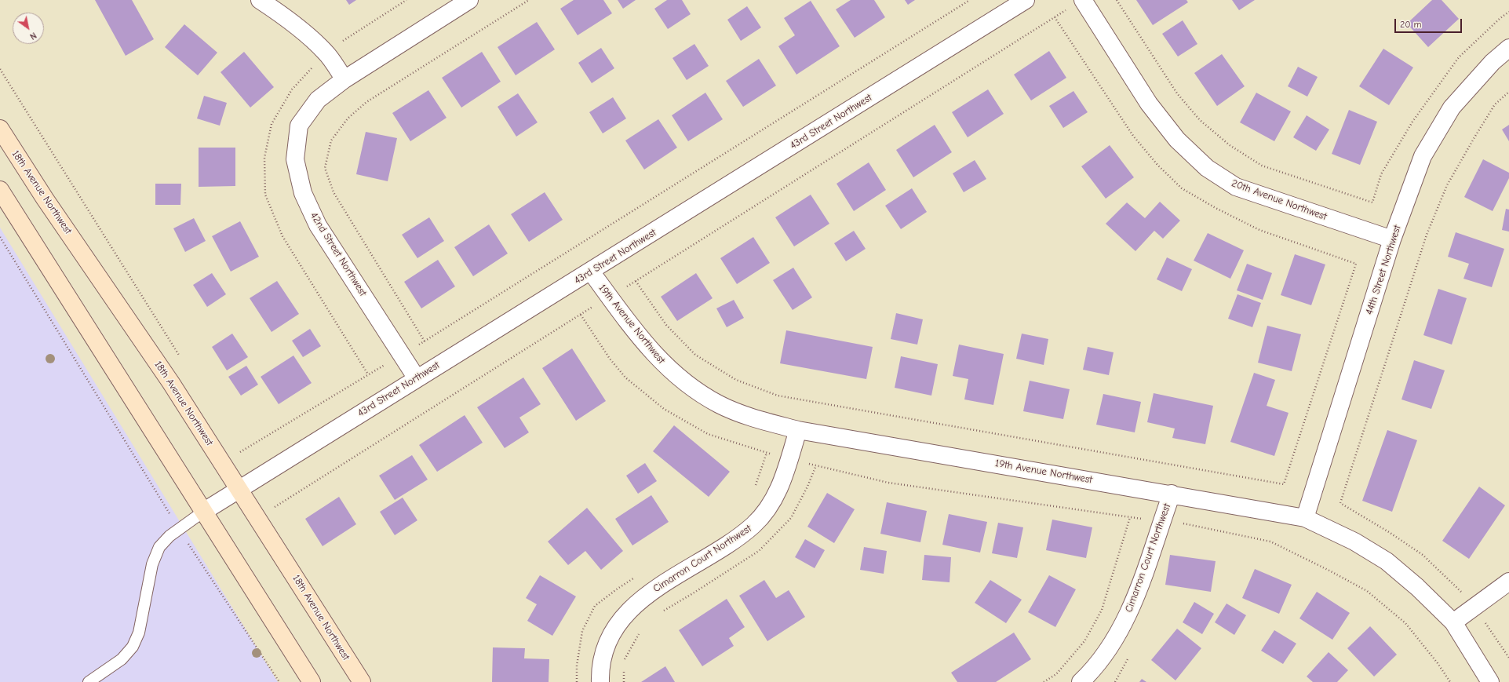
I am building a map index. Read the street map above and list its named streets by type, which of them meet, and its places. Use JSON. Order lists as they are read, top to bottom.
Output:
{
  "streets": {
    "main road": ["18th Avenue Northwest"],
    "street": [
      "43rd Street Northwest",
      "20th Avenue Northwest",
      "42nd Street Northwest",
      "44th Street Northwest",
      "19th Avenue Northwest",
      "Cimarron Court Northwest"
    ]
  },
  "crossings": [
    ["43rd Street Northwest", "18th Avenue Northwest"],
    ["43rd Street Northwest", "42nd Street Northwest"],
    ["43rd Street Northwest", "19th Avenue Northwest"],
    ["20th Avenue Northwest", "44th Street Northwest"],
    ["44th Street Northwest", "19th Avenue Northwest"],
    ["19th Avenue Northwest", "Cimarron Court Northwest"]
  ],
  "scale_bar": "20 m",
  "north": "bottom right"
}
